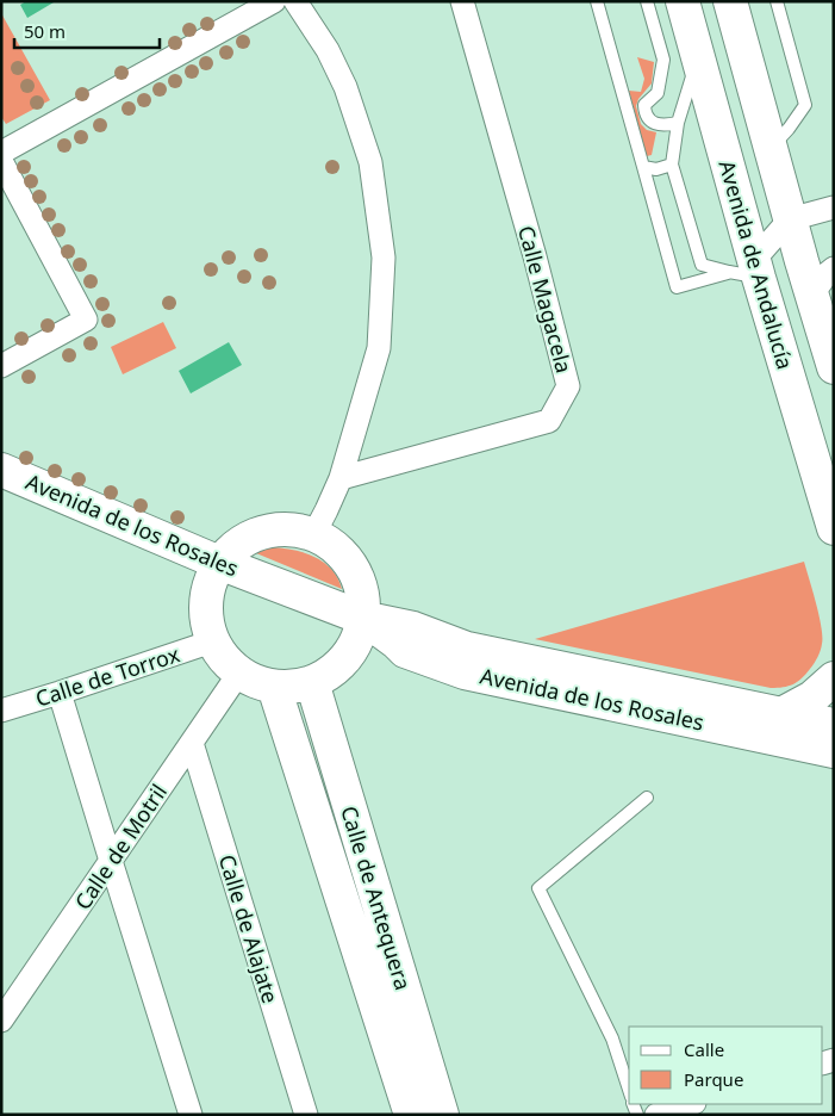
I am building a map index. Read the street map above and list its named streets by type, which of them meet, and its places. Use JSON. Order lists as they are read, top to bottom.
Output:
{
  "streets": {
    "main road": ["Avenida de Andalucía", "Avenida de los Rosales", "Calle de Antequera"],
    "street": [
      "Calle Magacela",
      "Calle de Torrox",
      "Calle de Motril",
      "Calle de Alajate"
    ]
  },
  "crossings": [
    ["Calle de Motril", "Calle de Alajate"]
  ],
  "legend": ["Calle", "Parque"],
  "scale_bar": "50 m"
}
